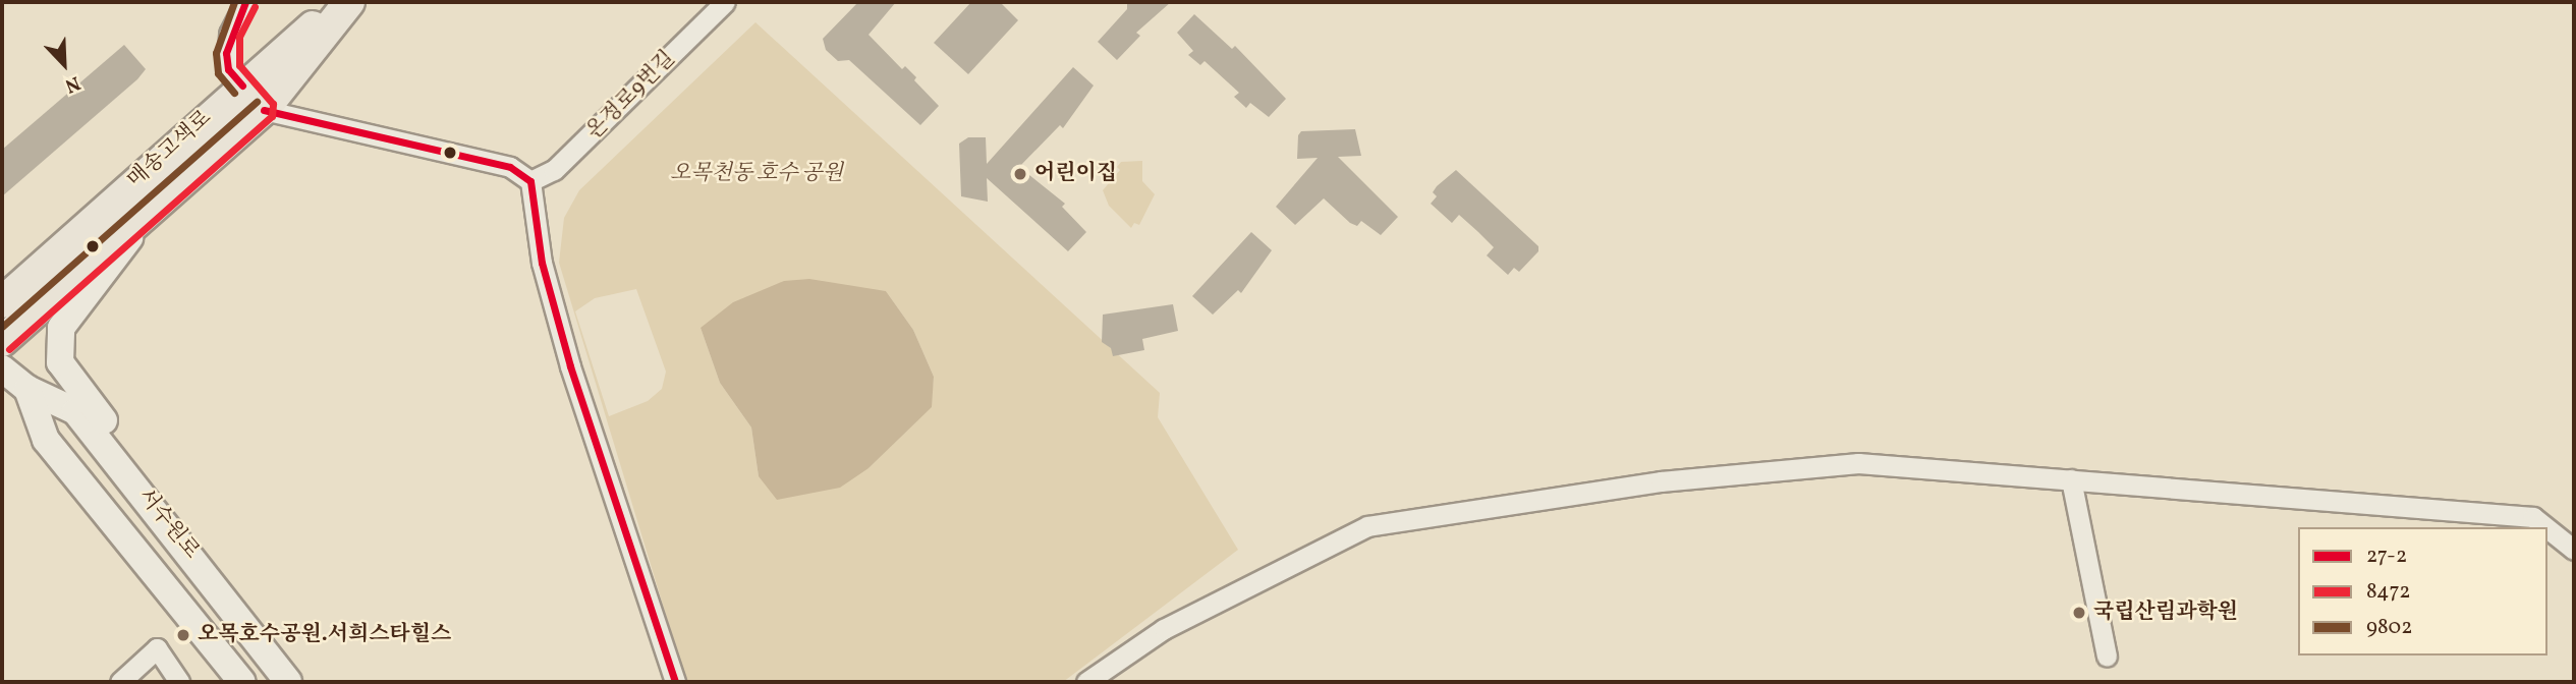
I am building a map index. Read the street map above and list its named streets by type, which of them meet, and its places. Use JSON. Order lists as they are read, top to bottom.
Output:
{
  "streets": {
    "main road": ["매송고색로"],
    "street": ["온정로9번길", "서수원로"]
  },
  "parks": ["오목천동 호수 공원"],
  "places": ["어린이집", "국립산림과학원", "오목호수공원.서희스타힐스"],
  "lines": ["transit line 27-2", "transit line 9802", "transit line 8472"],
  "legend": ["27-2", "8472", "9802"],
  "north": "bottom right"
}
